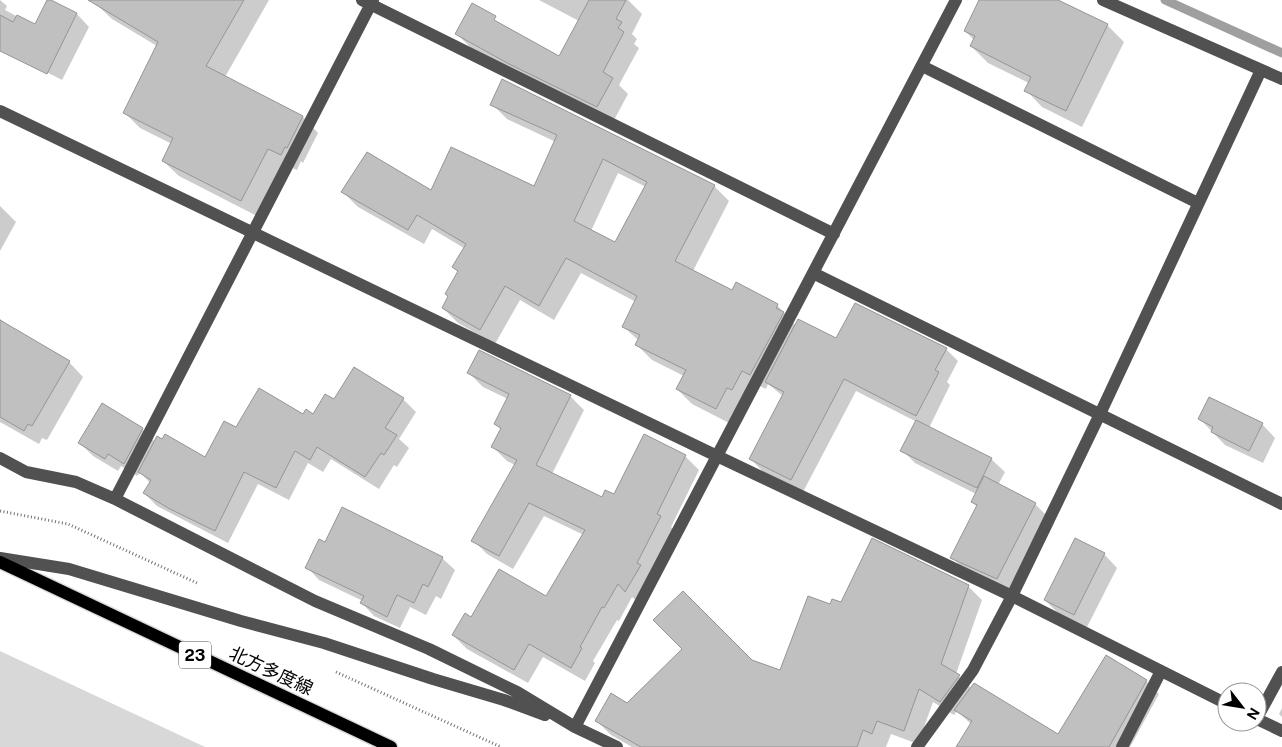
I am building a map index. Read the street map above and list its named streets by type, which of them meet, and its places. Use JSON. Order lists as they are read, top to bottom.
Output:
{
  "streets": {
    "main road": ["23", "北方多度線"]
  },
  "north": "bottom right"
}
